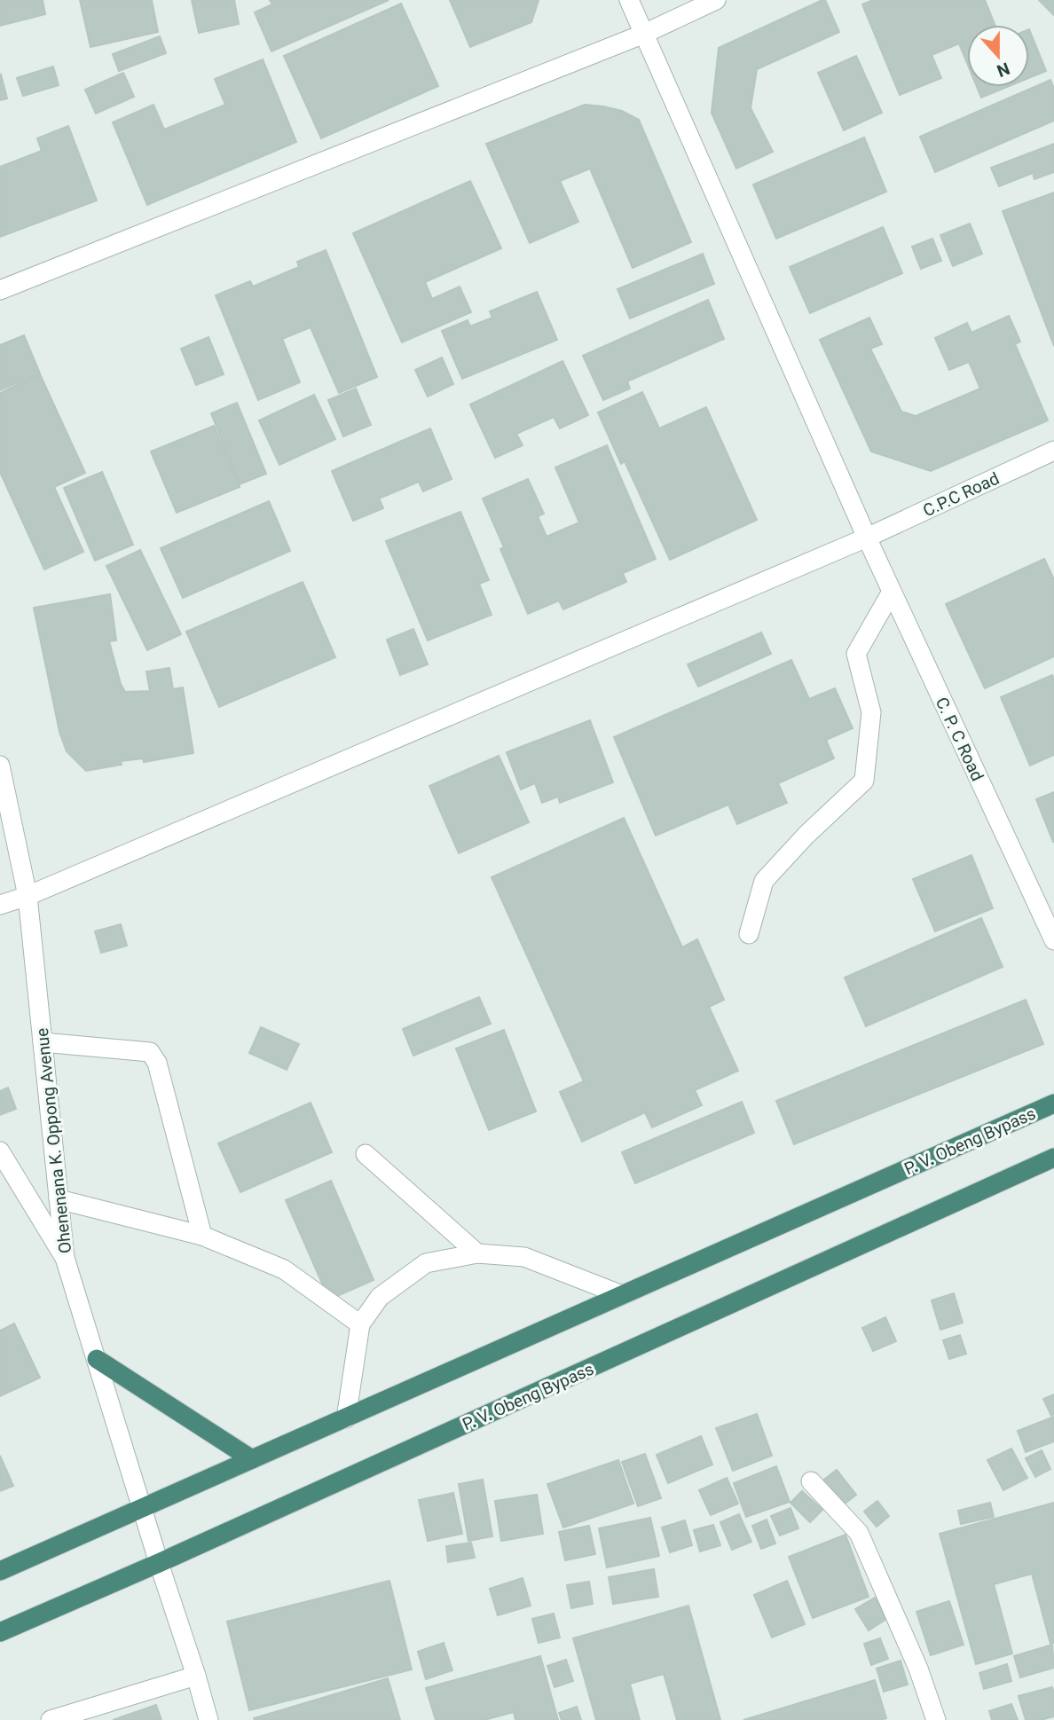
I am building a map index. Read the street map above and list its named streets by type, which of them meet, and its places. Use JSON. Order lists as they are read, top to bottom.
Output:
{
  "streets": {
    "highway": ["P. V. Obeng Bypass"],
    "street": ["C.P.C Road", "C. P. C Road", "Ohenenana K. Oppong Avenue"]
  },
  "crossings": [
    ["C.P.C Road", "C. P. C Road"],
    ["C.P.C Road", "Ohenenana K. Oppong Avenue"],
    ["Ohenenana K. Oppong Avenue", "P. V. Obeng Bypass"]
  ],
  "north": "bottom"
}
